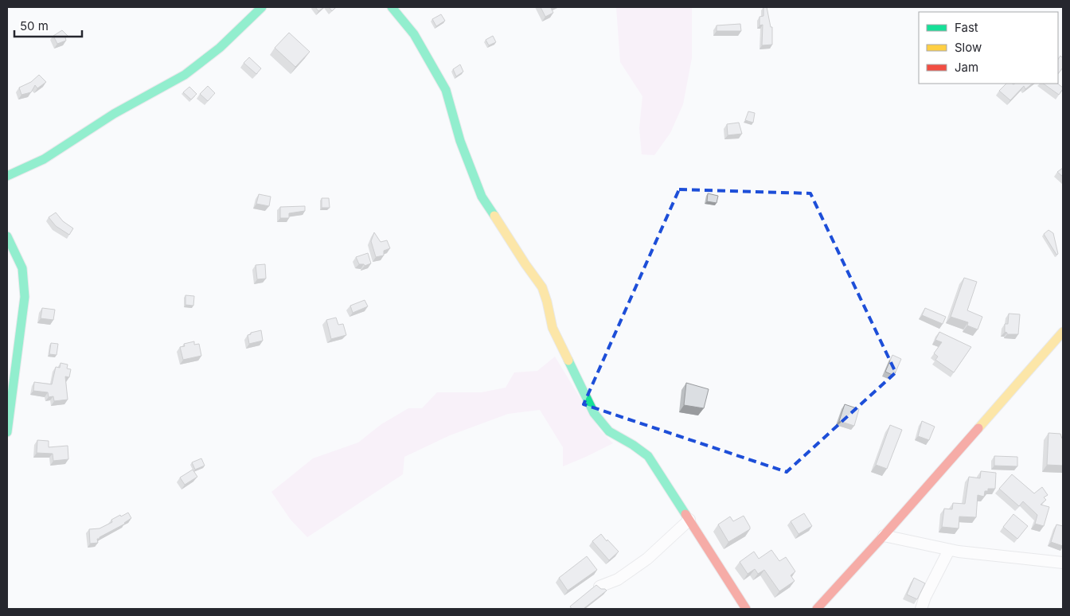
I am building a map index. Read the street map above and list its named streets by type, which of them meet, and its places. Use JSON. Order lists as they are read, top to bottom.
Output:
{
  "legend": ["Fast", "Slow", "Jam"],
  "scale_bar": "50 m"
}
